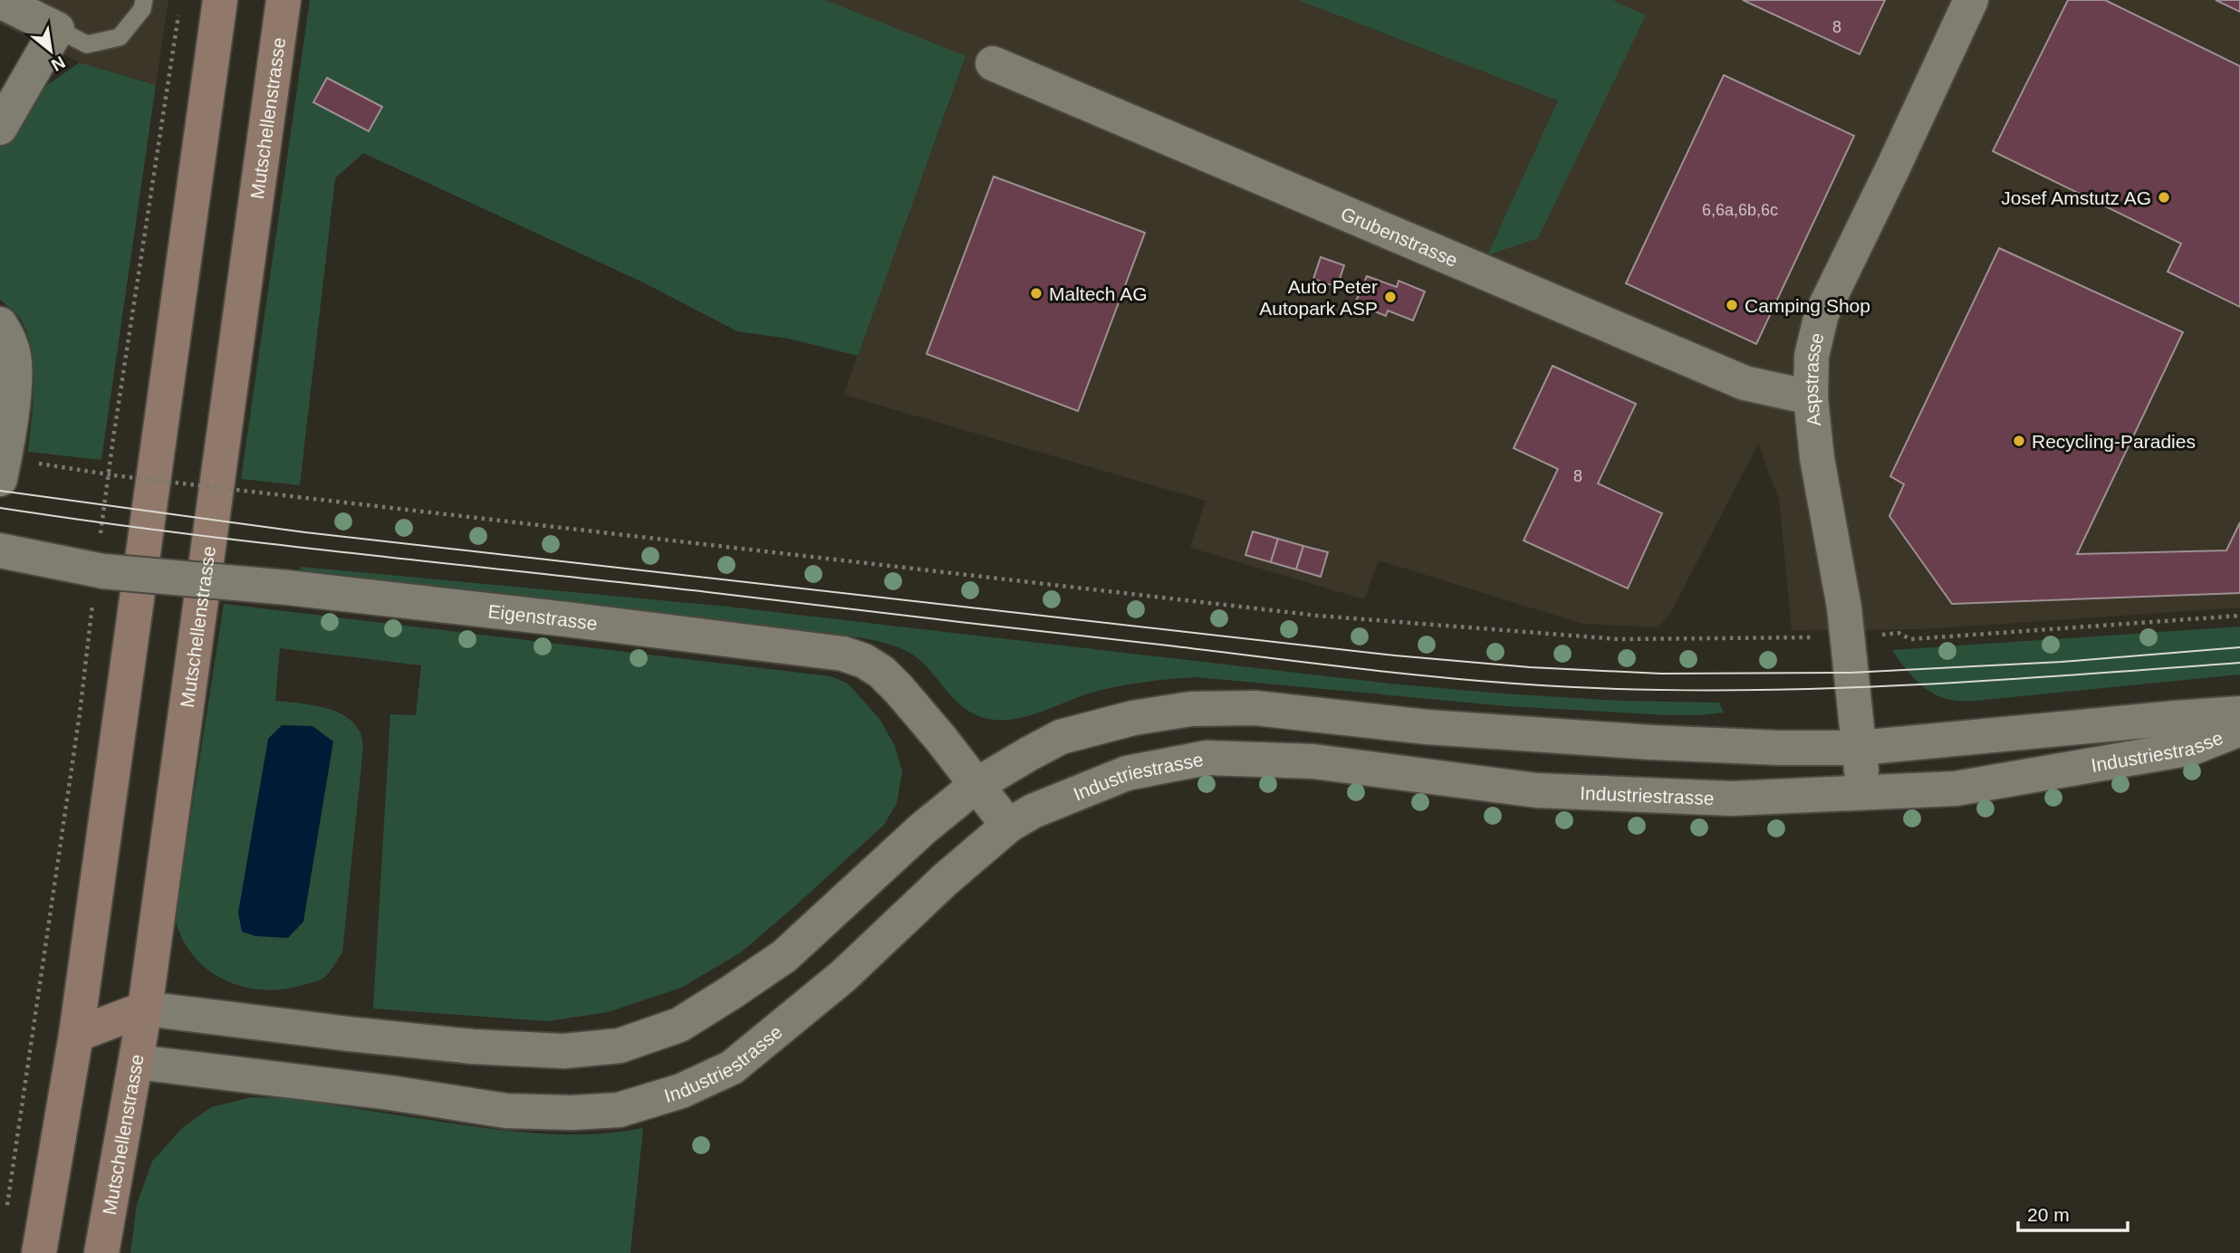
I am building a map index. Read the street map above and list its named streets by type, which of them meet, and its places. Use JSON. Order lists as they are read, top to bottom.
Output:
{
  "streets": {
    "main road": ["Mutschellenstrasse"],
    "street": [
      "Grubenstrasse",
      "Aspstrasse",
      "Eigenstrasse",
      "Industriestrasse"
    ]
  },
  "crossings": [
    ["Mutschellenstrasse", "Industriestrasse"],
    ["Grubenstrasse", "Aspstrasse"],
    ["Aspstrasse", "Industriestrasse"],
    ["Eigenstrasse", "Industriestrasse"]
  ],
  "places": [
    "Josef Amstutz AG",
    "Maltech AG",
    "Auto Peter Autopark ASP",
    "Camping Shop",
    "Recycling-Paradies"
  ],
  "house_numbers": ["8", "6,6a,6b,6c", "8"],
  "scale_bar": "20 m",
  "north": "bottom right"
}
